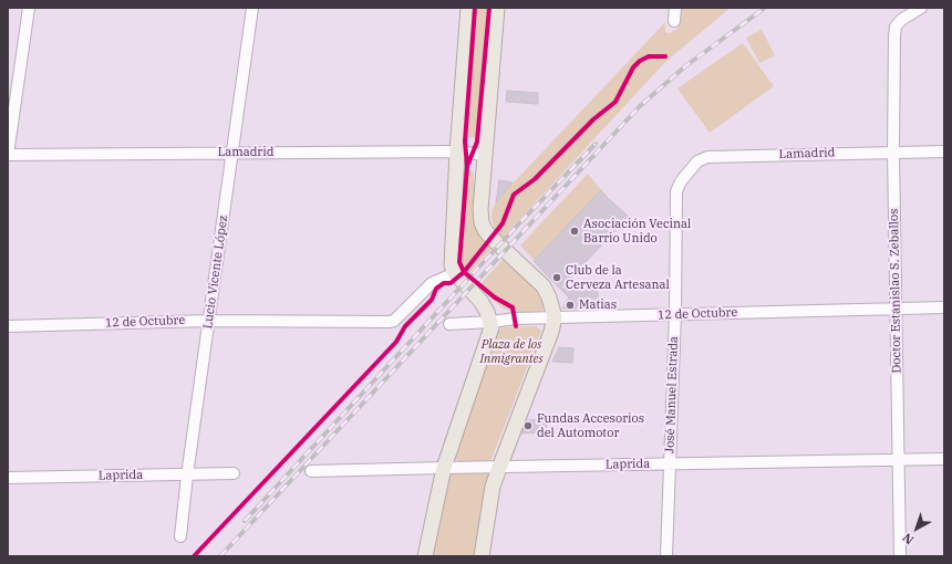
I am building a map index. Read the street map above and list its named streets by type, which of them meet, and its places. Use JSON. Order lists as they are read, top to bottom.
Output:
{
  "streets": {
    "street": [
      "Lamadrid",
      "Lucio Vicente López",
      "Doctor Estanislao S. Zeballos",
      "12 de Octubre",
      "José Manuel Estrada",
      "Laprida"
    ]
  },
  "crossings": [
    ["Lamadrid", "Lucio Vicente López"],
    ["Lamadrid", "Doctor Estanislao S. Zeballos"],
    ["Lamadrid", "José Manuel Estrada"],
    ["Lucio Vicente López", "12 de Octubre"],
    ["Lucio Vicente López", "Laprida"],
    ["Doctor Estanislao S. Zeballos", "12 de Octubre"],
    ["Doctor Estanislao S. Zeballos", "Laprida"],
    ["12 de Octubre", "José Manuel Estrada"],
    ["José Manuel Estrada", "Laprida"]
  ],
  "parks": ["Plaza de los Inmigrantes"],
  "places": [
    "Asociación Vecinal Barrio Unido",
    "Club de la Cerveza Artesanal",
    "Matias",
    "Fundas Accesorios del Automotor"
  ],
  "north": "bottom left"
}
